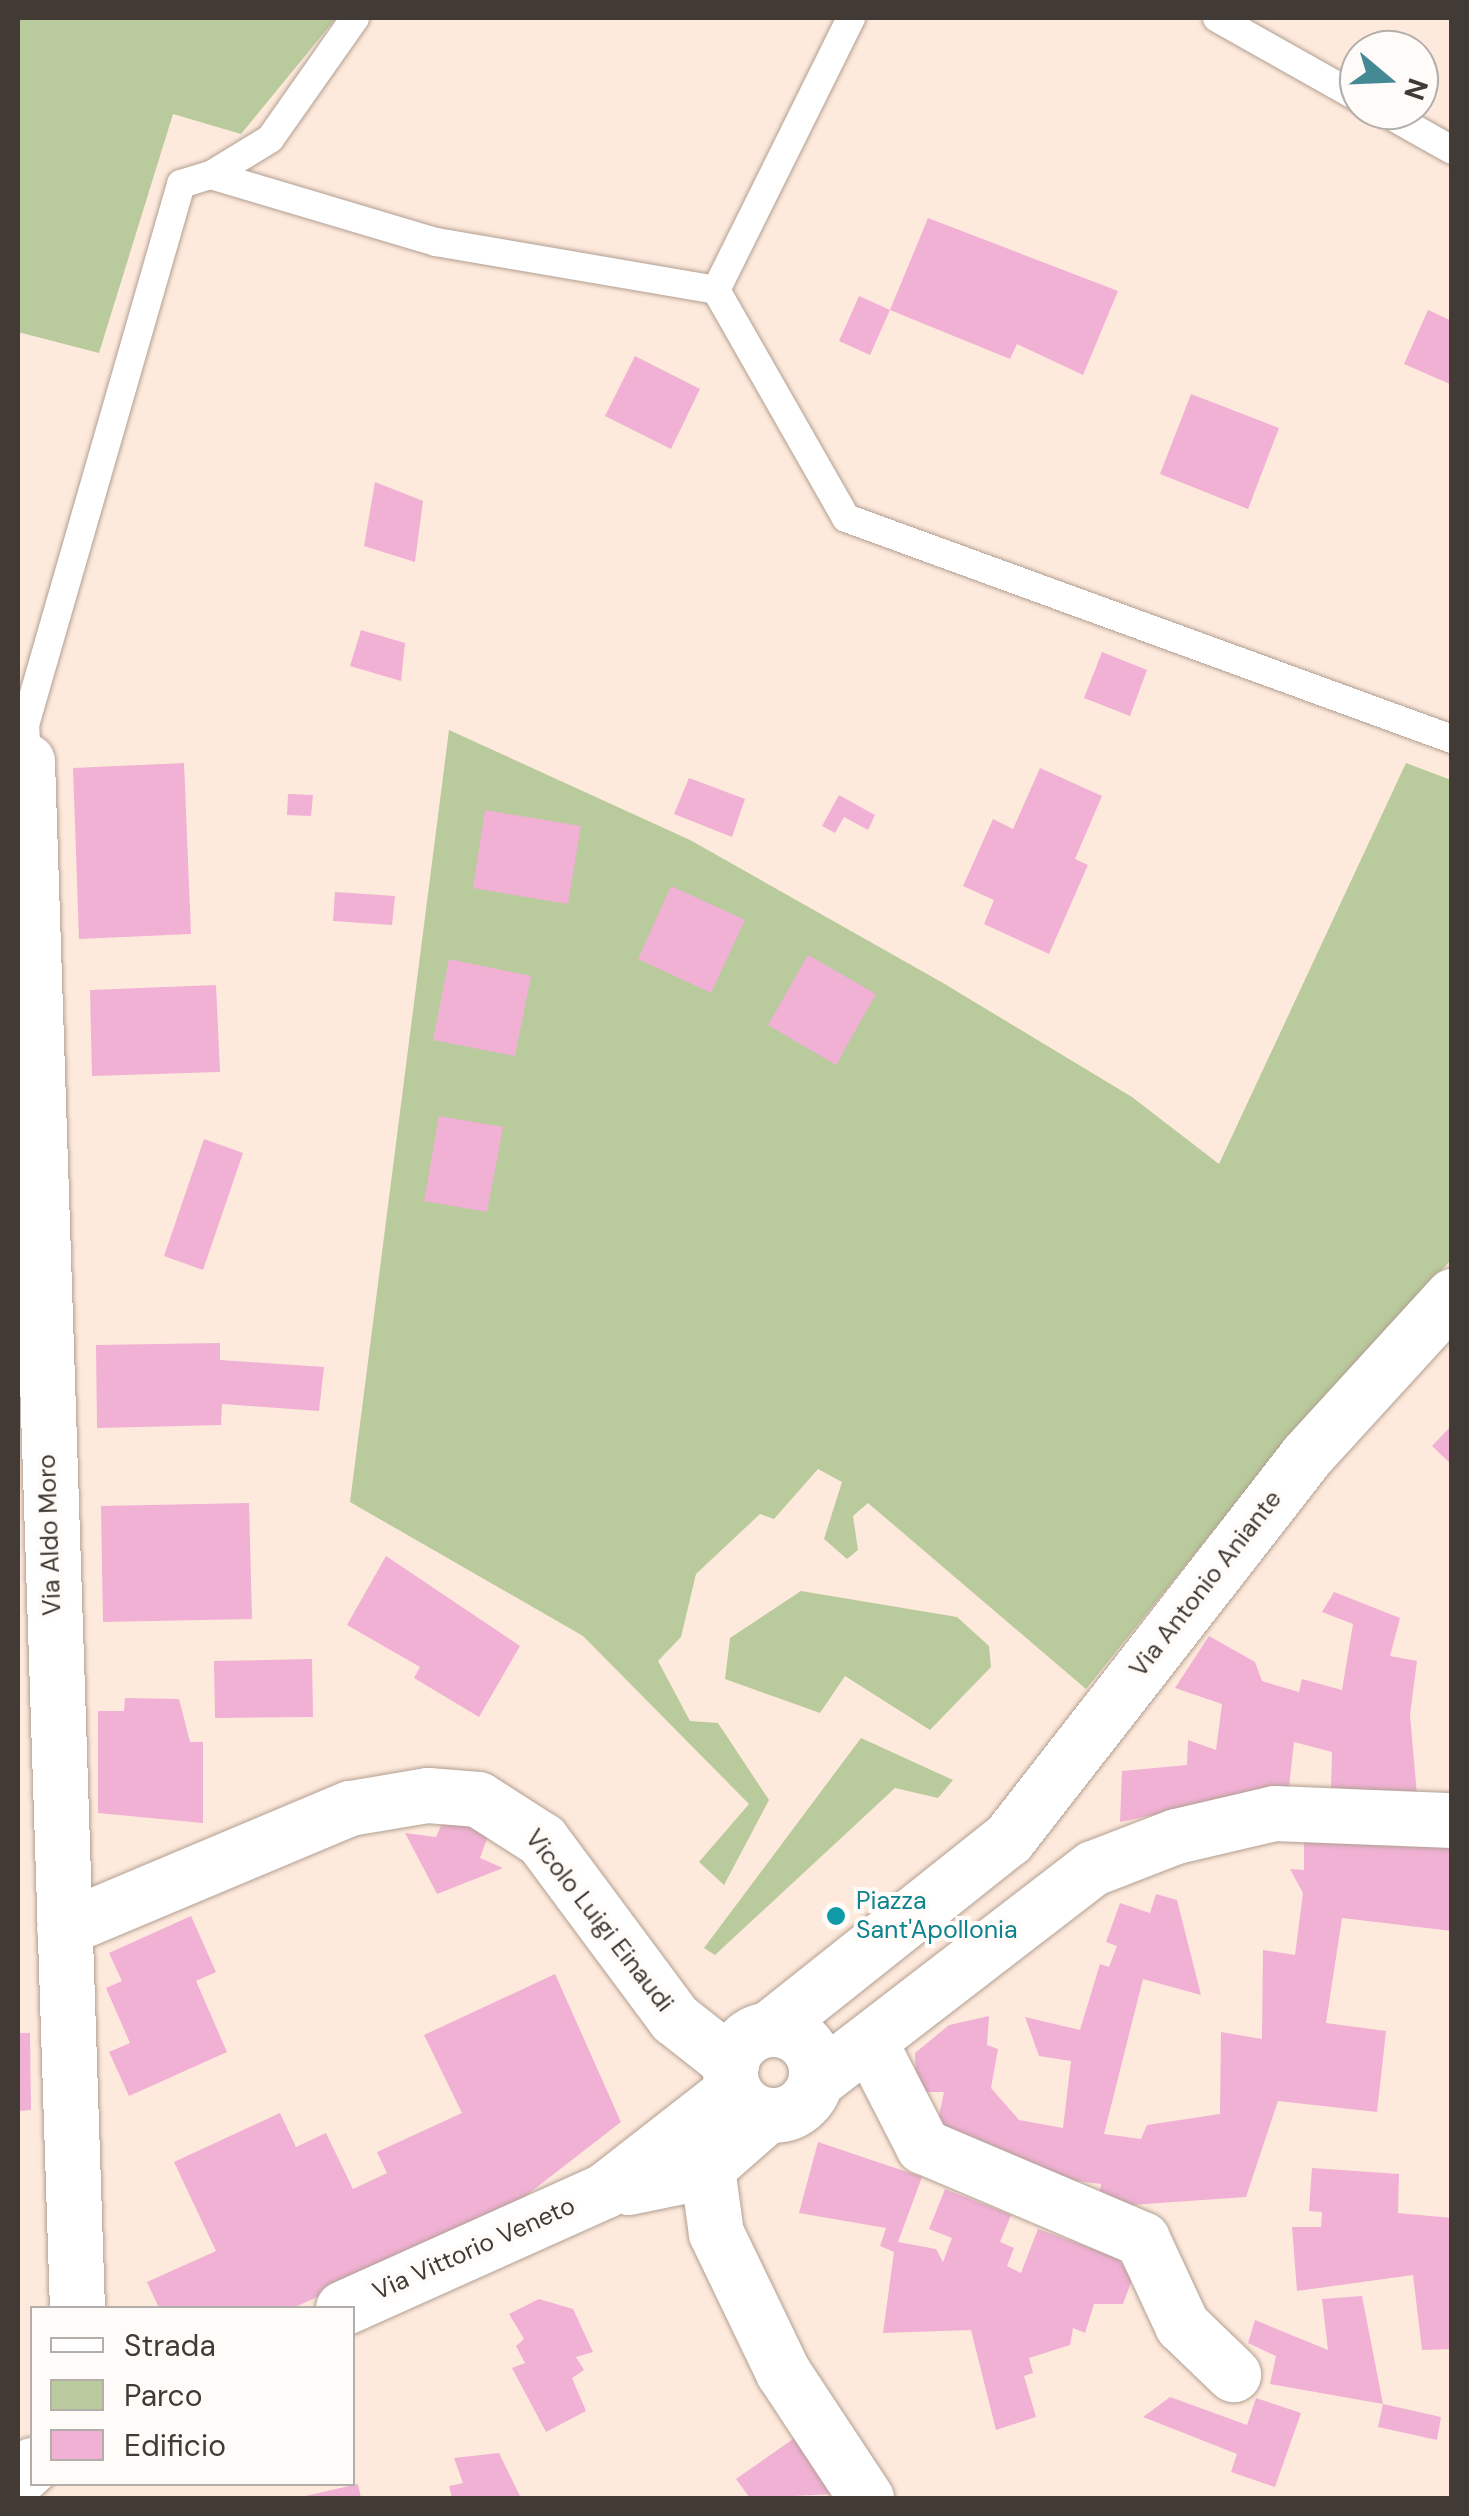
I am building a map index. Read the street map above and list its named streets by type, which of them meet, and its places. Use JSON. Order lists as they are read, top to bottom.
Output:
{
  "streets": {
    "street": [
      "Via Aldo Moro",
      "Via Antonio Aniante",
      "Vicolo Luigi Einaudi",
      "Via Vittorio Veneto"
    ]
  },
  "crossings": [
    ["Via Aldo Moro", "Vicolo Luigi Einaudi"],
    ["Vicolo Luigi Einaudi", "Via Vittorio Veneto"]
  ],
  "places": ["Piazza Sant'Apollonia"],
  "legend": ["Strada", "Parco", "Edificio"],
  "north": "right"
}
